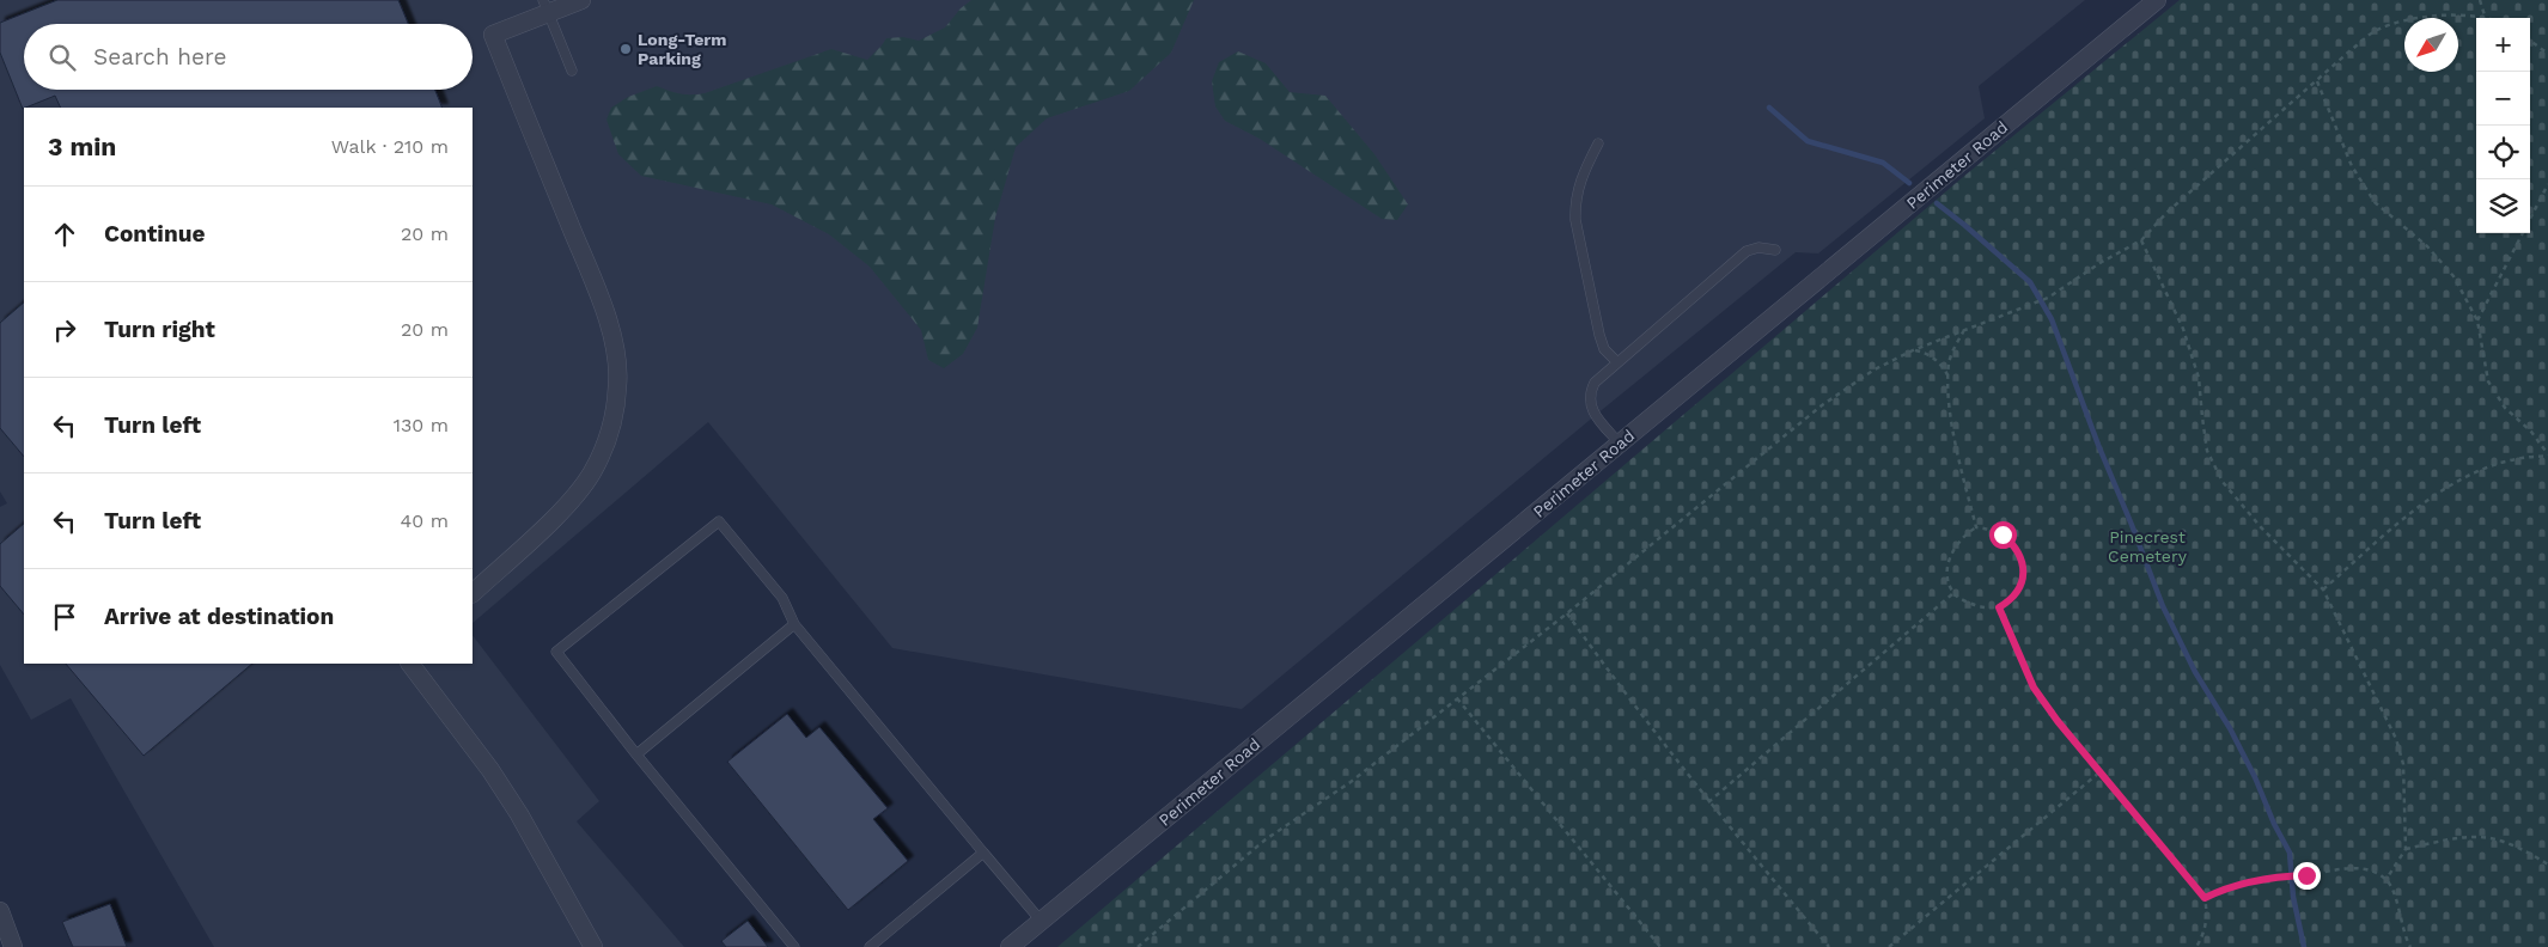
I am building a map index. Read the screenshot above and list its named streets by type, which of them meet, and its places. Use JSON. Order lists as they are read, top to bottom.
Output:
{
  "streets": {
    "street": ["Perimeter Road"]
  },
  "parks": ["Pinecrest Cemetery"],
  "places": ["Long-Term Parking"],
  "north": "bottom left",
  "page": {
    "map_buttons": ["+", "−"],
    "search": "Search here",
    "heading": ["3 min", "Walk · 210 m"],
    "list": [
      ["Continue", "20 m"],
      ["Turn right", "20 m"],
      ["Turn left", "130 m"],
      ["Turn left", "40 m"],
      "Arrive at destination"
    ]
  }
}
